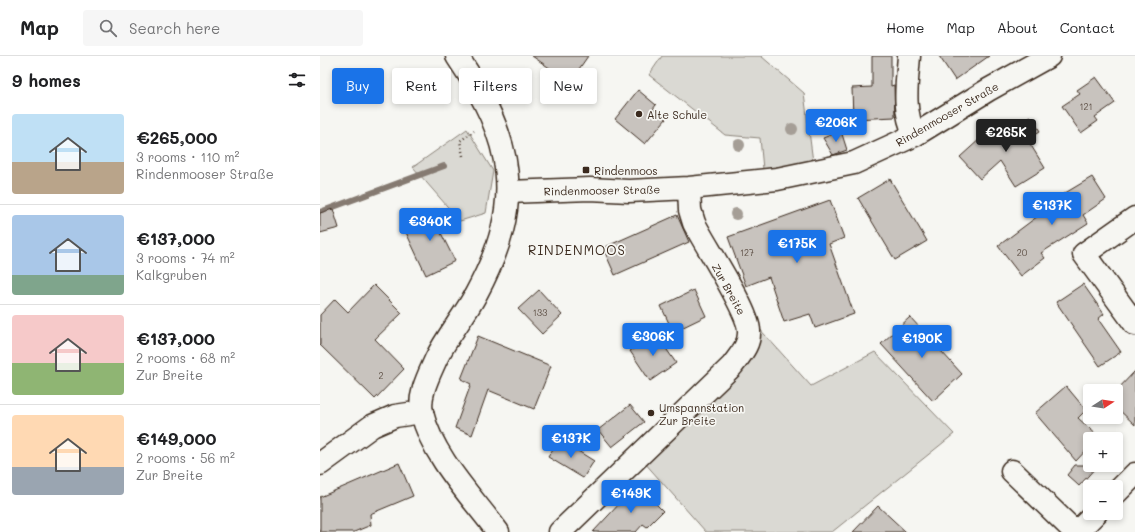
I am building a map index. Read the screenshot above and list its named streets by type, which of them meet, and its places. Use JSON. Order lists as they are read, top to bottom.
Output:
{
  "streets": {
    "street": ["Rindenmooser Straße", "Zur Breite"]
  },
  "crossings": [
    ["Rindenmooser Straße", "Zur Breite"]
  ],
  "districts": ["RINDENMOOS"],
  "places": {
    "other": ["Alte Schule", "Umspannstation Zur Breite"],
    "transit": ["Rindenmoos"]
  },
  "house_numbers": [
    "121",
    "127",
    "20",
    "133",
    "2"
  ],
  "north": "right",
  "page": {
    "header": "Map",
    "search": "Search here",
    "nav": [
      "Home",
      "Map",
      "About",
      "Contact"
    ],
    "heading": "9 homes",
    "chip": [
      "Buy",
      "Rent",
      "Filters",
      "New"
    ],
    "list": [
      {
        "name": "€265,000",
        "note": "3 rooms · 110 m² · Rindenmooser Straße"
      },
      {
        "name": "€137,000",
        "note": "3 rooms · 74 m² · Kalkgruben"
      },
      {
        "name": "€137,000",
        "note": "2 rooms · 68 m² · Zur Breite"
      },
      {
        "name": "€149,000",
        "note": "2 rooms · 56 m² · Zur Breite"
      }
    ],
    "price": [
      "€206K",
      "€265K",
      "€137K",
      "€340K",
      "€175K",
      "€306K",
      "€190K",
      "€137K",
      "€149K"
    ],
    "map_buttons": ["+", "−"]
  }
}
